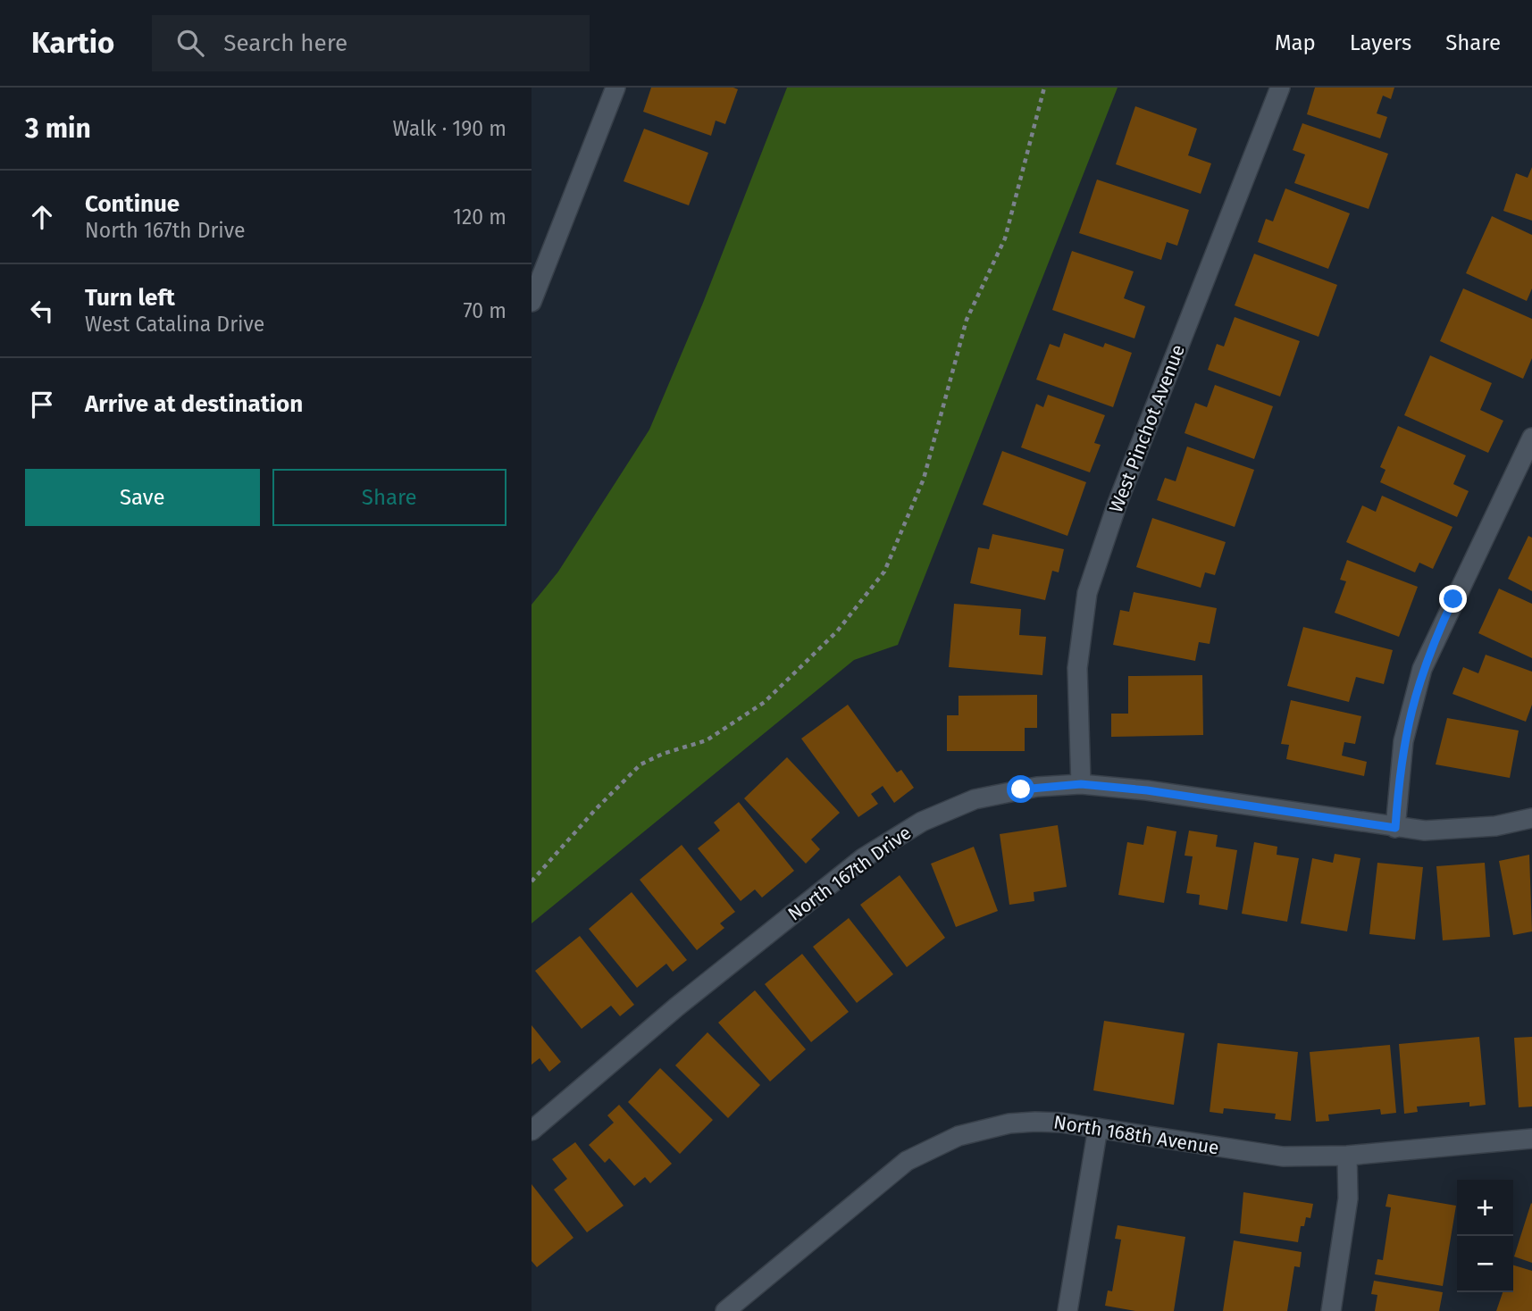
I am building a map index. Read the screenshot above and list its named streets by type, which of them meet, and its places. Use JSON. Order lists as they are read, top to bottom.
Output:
{
  "streets": {
    "street": ["West Pinchot Avenue", "North 167th Drive", "North 168th Avenue"]
  },
  "crossings": [
    ["West Pinchot Avenue", "North 167th Drive"]
  ],
  "page": {
    "header": "Kartio",
    "search": "Search here",
    "nav": ["Map", "Layers", "Share"],
    "heading": ["3 min", "Walk · 190 m"],
    "list": [
      ["Continue", "North 167th Drive", "120 m"],
      ["Turn left", "West Catalina Drive", "70 m"],
      "Arrive at destination"
    ],
    "buttons": ["Save", "Share"],
    "map_buttons": ["+", "−"]
  }
}
